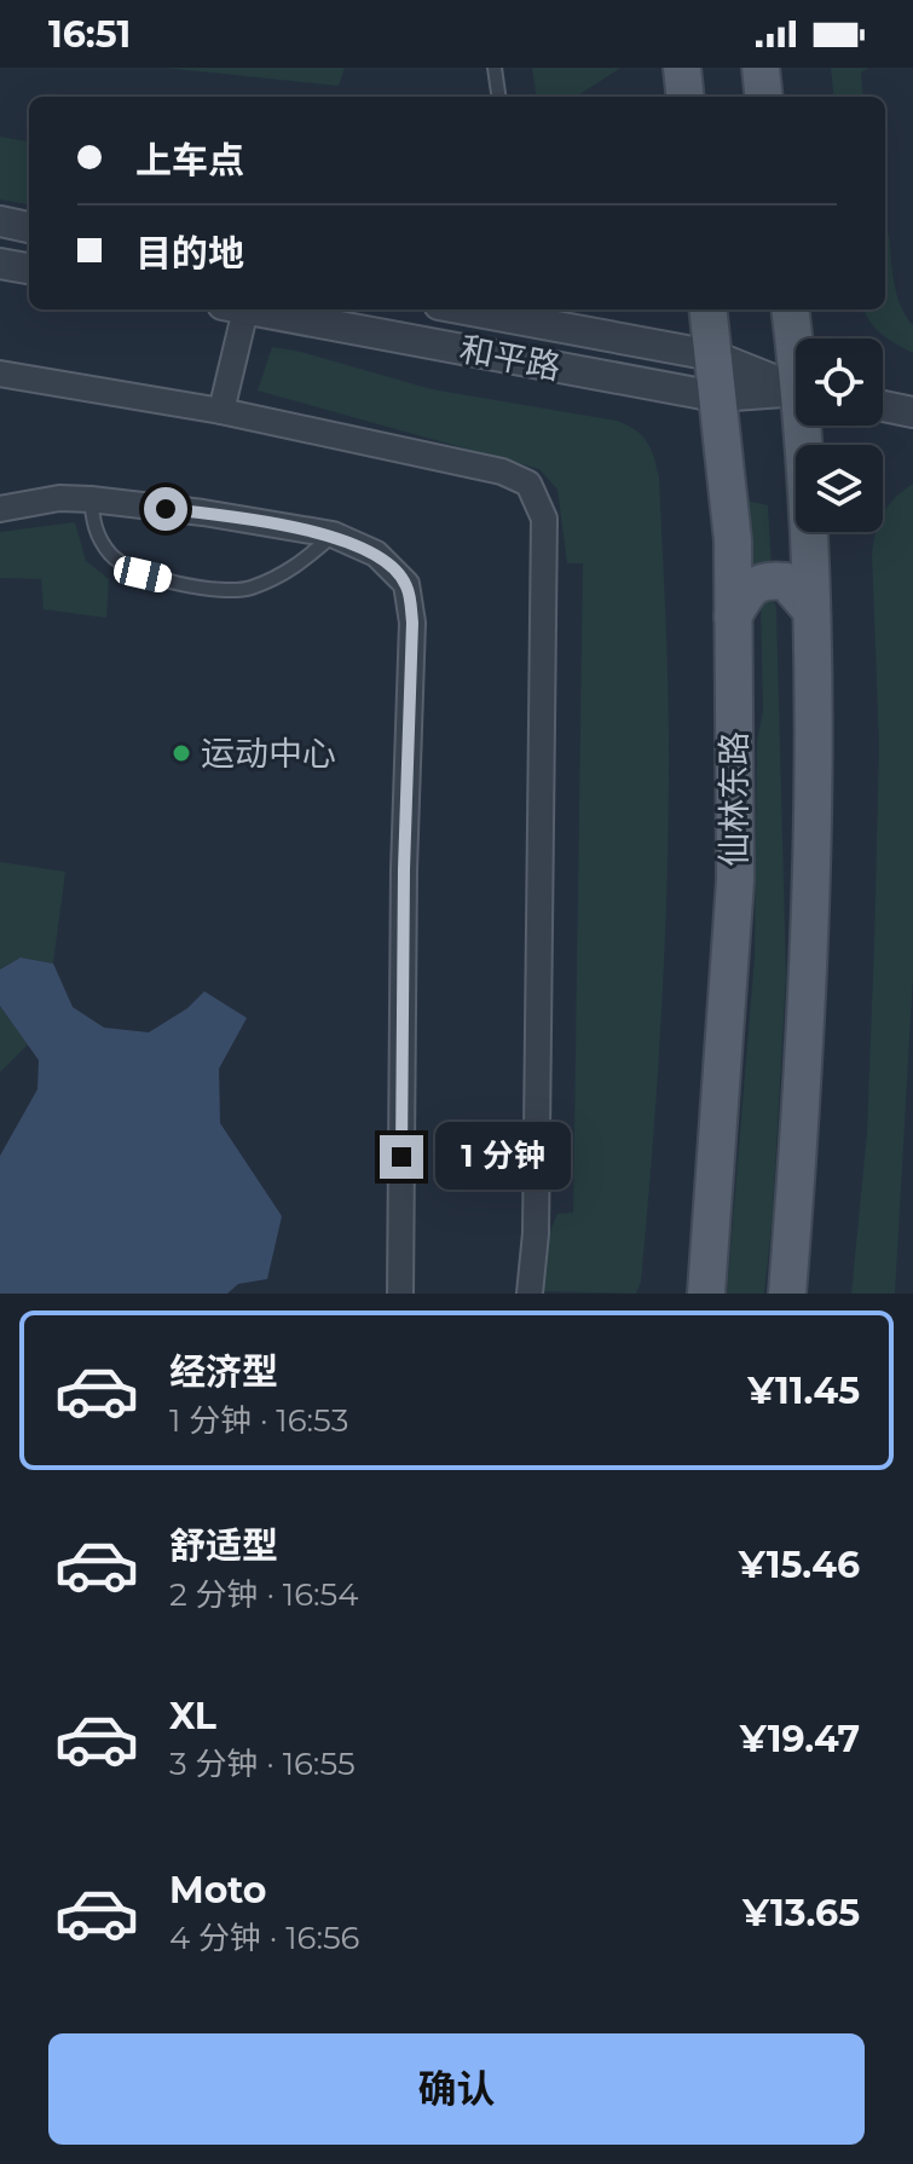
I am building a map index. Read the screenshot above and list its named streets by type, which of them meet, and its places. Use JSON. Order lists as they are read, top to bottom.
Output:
{
  "streets": {
    "main road": ["仙林东路"],
    "street": ["和平路"]
  },
  "crossings": [
    ["和平路", "仙林东路"]
  ],
  "places": ["运动中心"],
  "page": {
    "status": "16:51",
    "banner": ["上车点", "目的地"],
    "bubble": "1 分钟",
    "list": [
      {
        "name": "经济型",
        "note": "1 分钟 · 16:53",
        "value": "¥11.45"
      },
      {
        "name": "舒适型",
        "note": "2 分钟 · 16:54",
        "value": "¥15.46"
      },
      {
        "name": "XL",
        "note": "3 分钟 · 16:55",
        "value": "¥19.47"
      },
      {
        "name": "Moto",
        "note": "4 分钟 · 16:56",
        "value": "¥13.65"
      }
    ],
    "buttons": "确认"
  }
}
